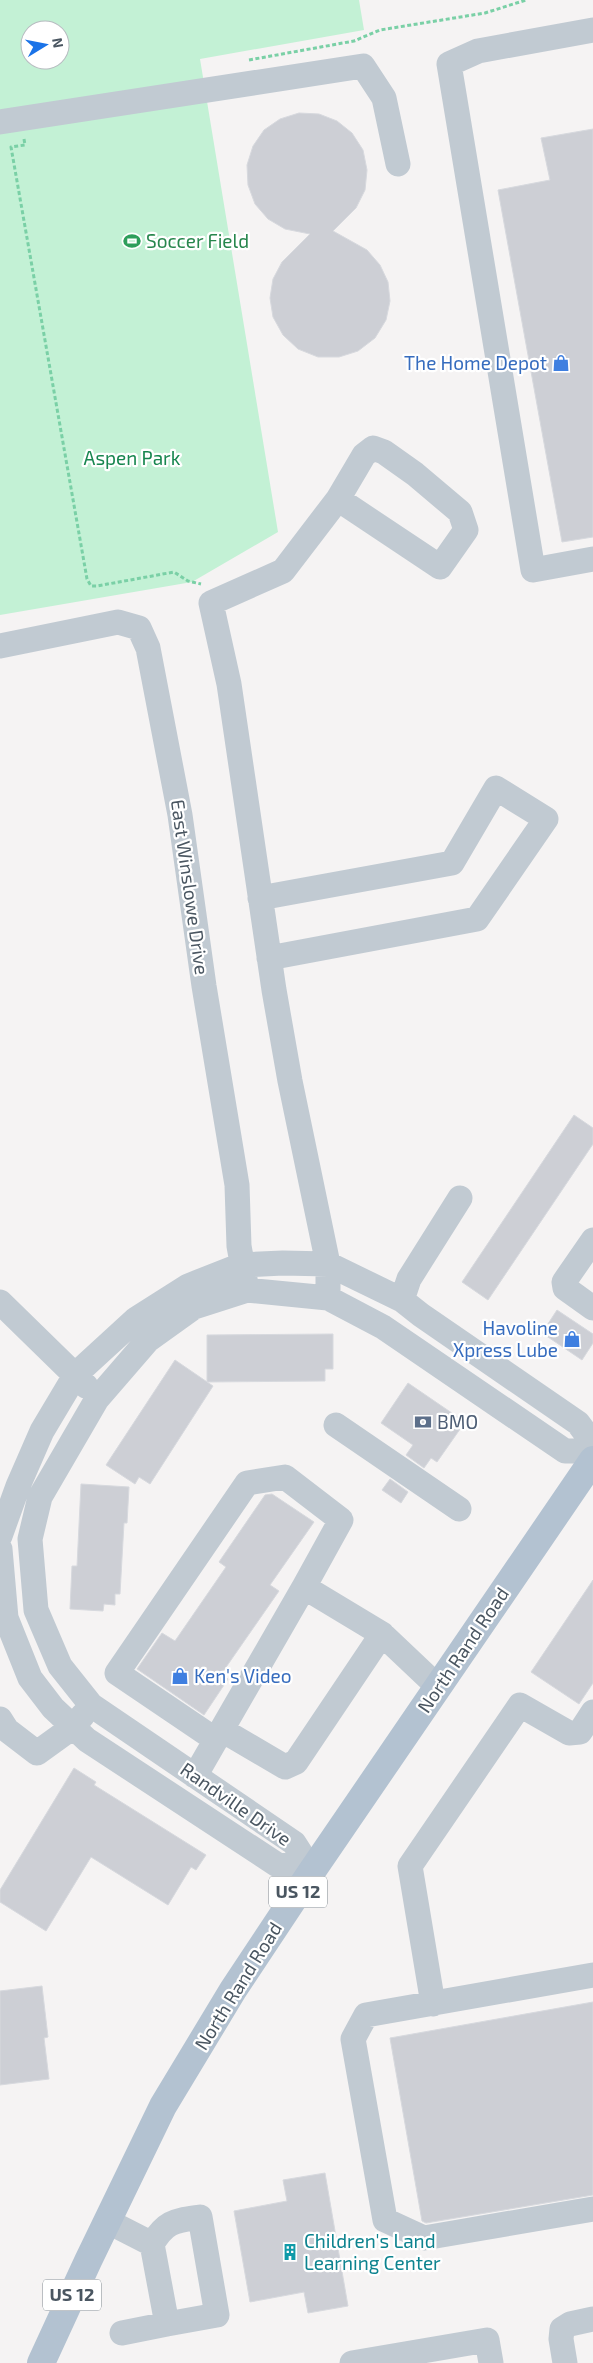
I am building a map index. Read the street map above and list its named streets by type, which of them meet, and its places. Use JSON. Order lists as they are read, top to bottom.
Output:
{
  "streets": {
    "main road": ["North Rand Road", "US 12"],
    "street": ["East Winslowe Drive", "Randville Drive"]
  },
  "crossings": [
    ["East Winslowe Drive", "Randville Drive"],
    ["North Rand Road", "Randville Drive"]
  ],
  "parks": ["Aspen Park"],
  "places": {
    "sports": ["Soccer Field"],
    "shop": ["The Home Depot", "Havoline Xpress Lube", "Ken's Video"],
    "bank": ["BMO"],
    "building": ["Children's Land Learning Center"]
  },
  "north": "right"
}
